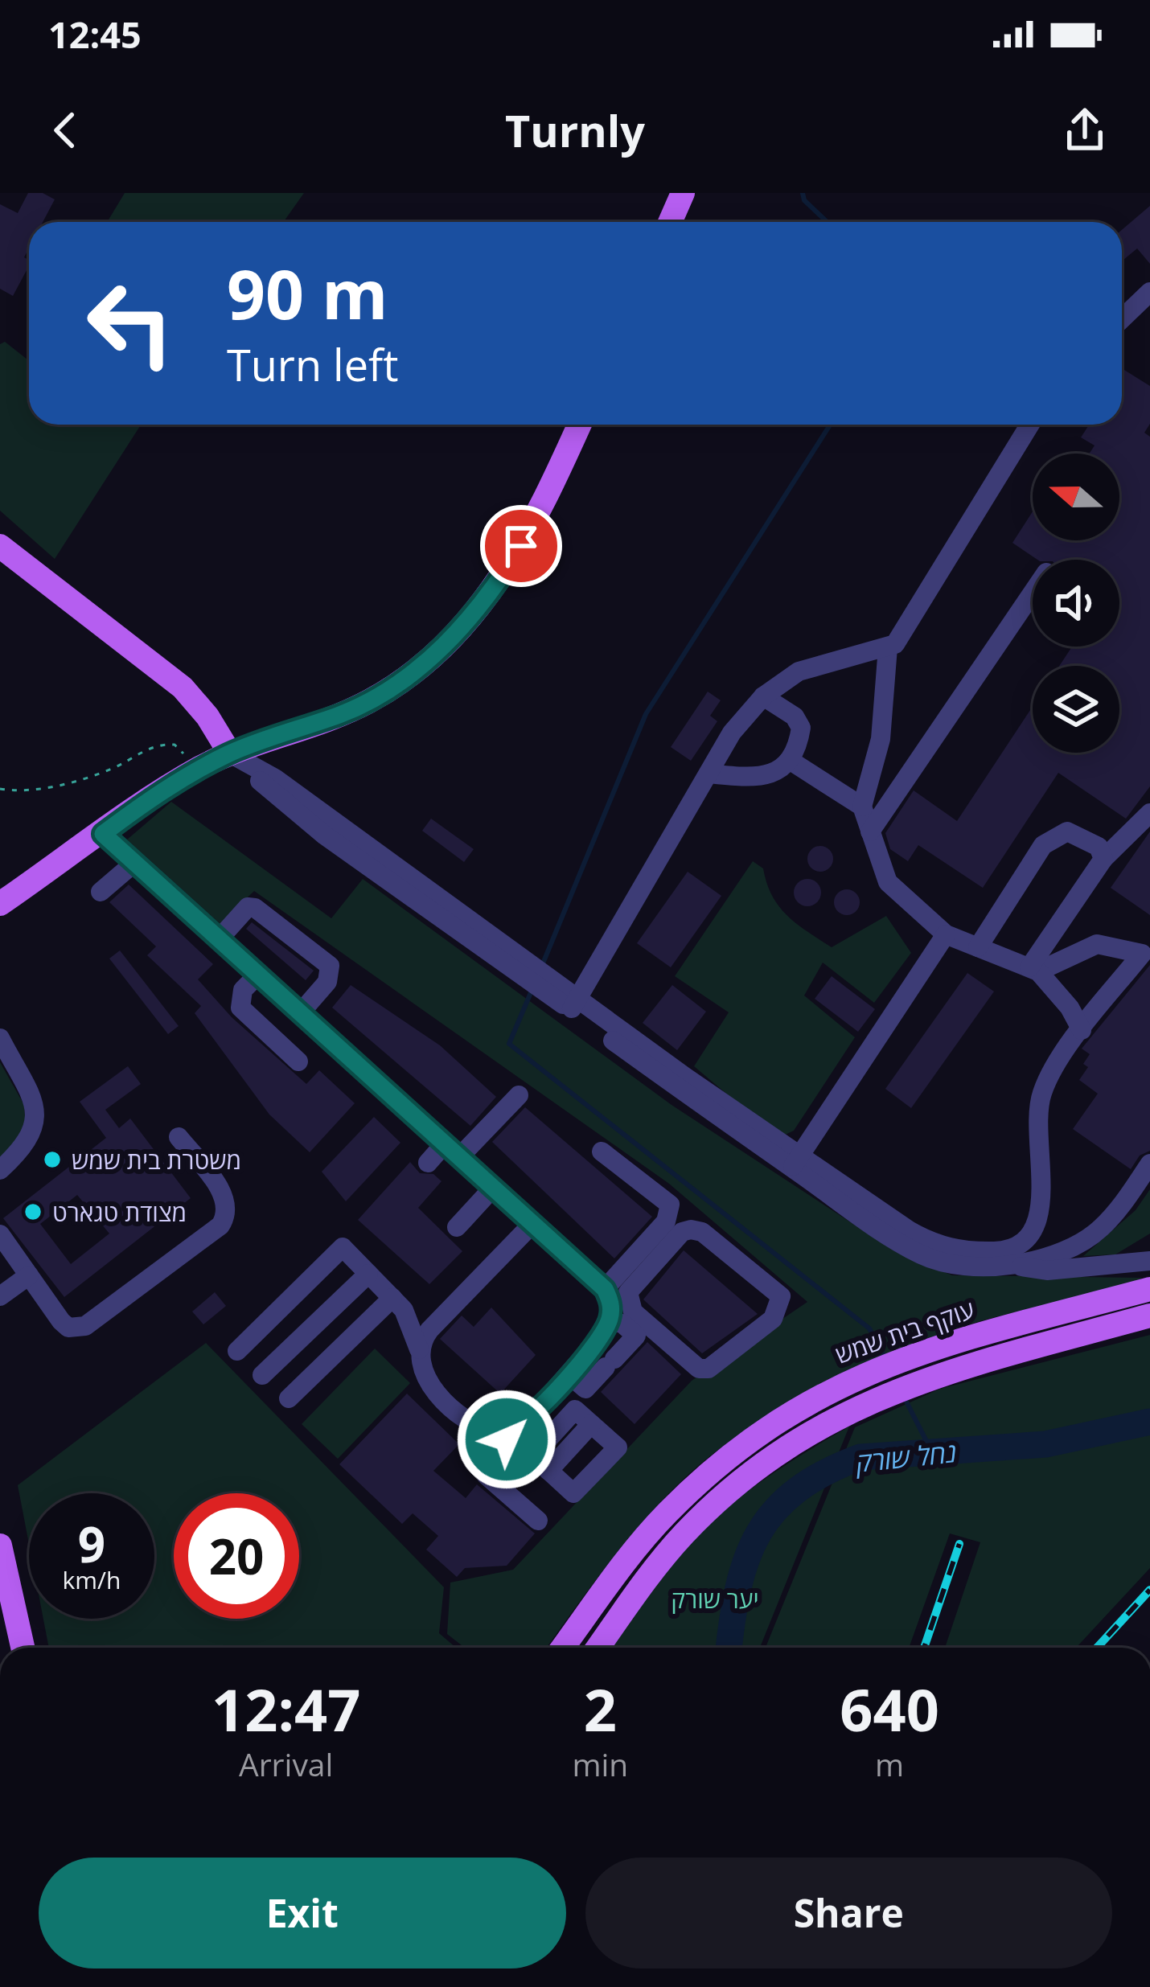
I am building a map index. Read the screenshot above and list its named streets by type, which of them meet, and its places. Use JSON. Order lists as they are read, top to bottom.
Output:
{
  "streets": {
    "main road": ["עוקף בית שמש"]
  },
  "water": ["נחל שורק"],
  "parks": ["יער שורק"],
  "places": ["משטרת בית שמש", "מצודת טגארט"],
  "north": "left",
  "page": {
    "status": "12:45",
    "header": "Turnly",
    "turn": ["90 m", "Turn left"],
    "speed": "9 km/h",
    "limit": "20",
    "eta": [
      "12:47",
      "Arrival",
      "2",
      "min",
      "640",
      "m"
    ],
    "buttons": ["Exit", "Share"]
  }
}
